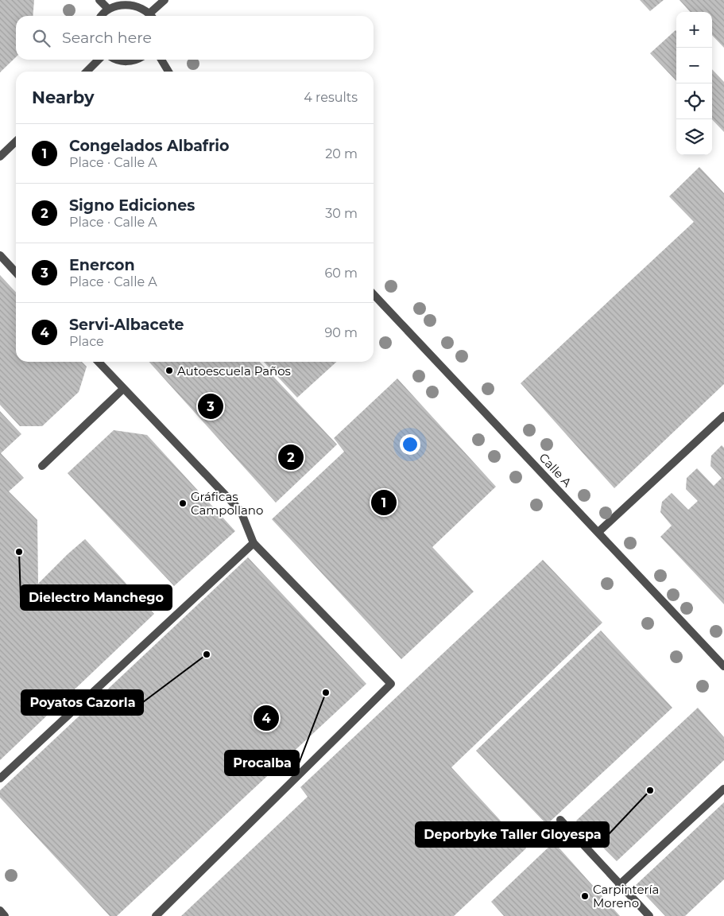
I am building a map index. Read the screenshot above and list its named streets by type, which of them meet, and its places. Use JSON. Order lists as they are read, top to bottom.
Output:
{
  "streets": {
    "street": ["Calle A"]
  },
  "places": [
    "Autoescuela Paños",
    "Gráficas Campollano",
    "Dielectro Manchego",
    "Poyatos Cazorla",
    "Procalba",
    "Deporbyke Taller Gloyespa",
    "Carpintería Moreno"
  ],
  "page": {
    "map_buttons": ["+", "−"],
    "search": "Search here",
    "heading": ["Nearby", "4 results"],
    "list": [
      {
        "mark": "1",
        "name": "Congelados Albafrio",
        "note": "Place · Calle A",
        "value": "20 m"
      },
      {
        "mark": "2",
        "name": "Signo Ediciones",
        "note": "Place · Calle A",
        "value": "30 m"
      },
      {
        "mark": "3",
        "name": "Enercon",
        "note": "Place · Calle A",
        "value": "60 m"
      },
      {
        "mark": "4",
        "name": "Servi-Albacete",
        "note": "Place",
        "value": "90 m"
      }
    ],
    "pins": [
      "3",
      "2",
      "1",
      "4"
    ]
  }
}
